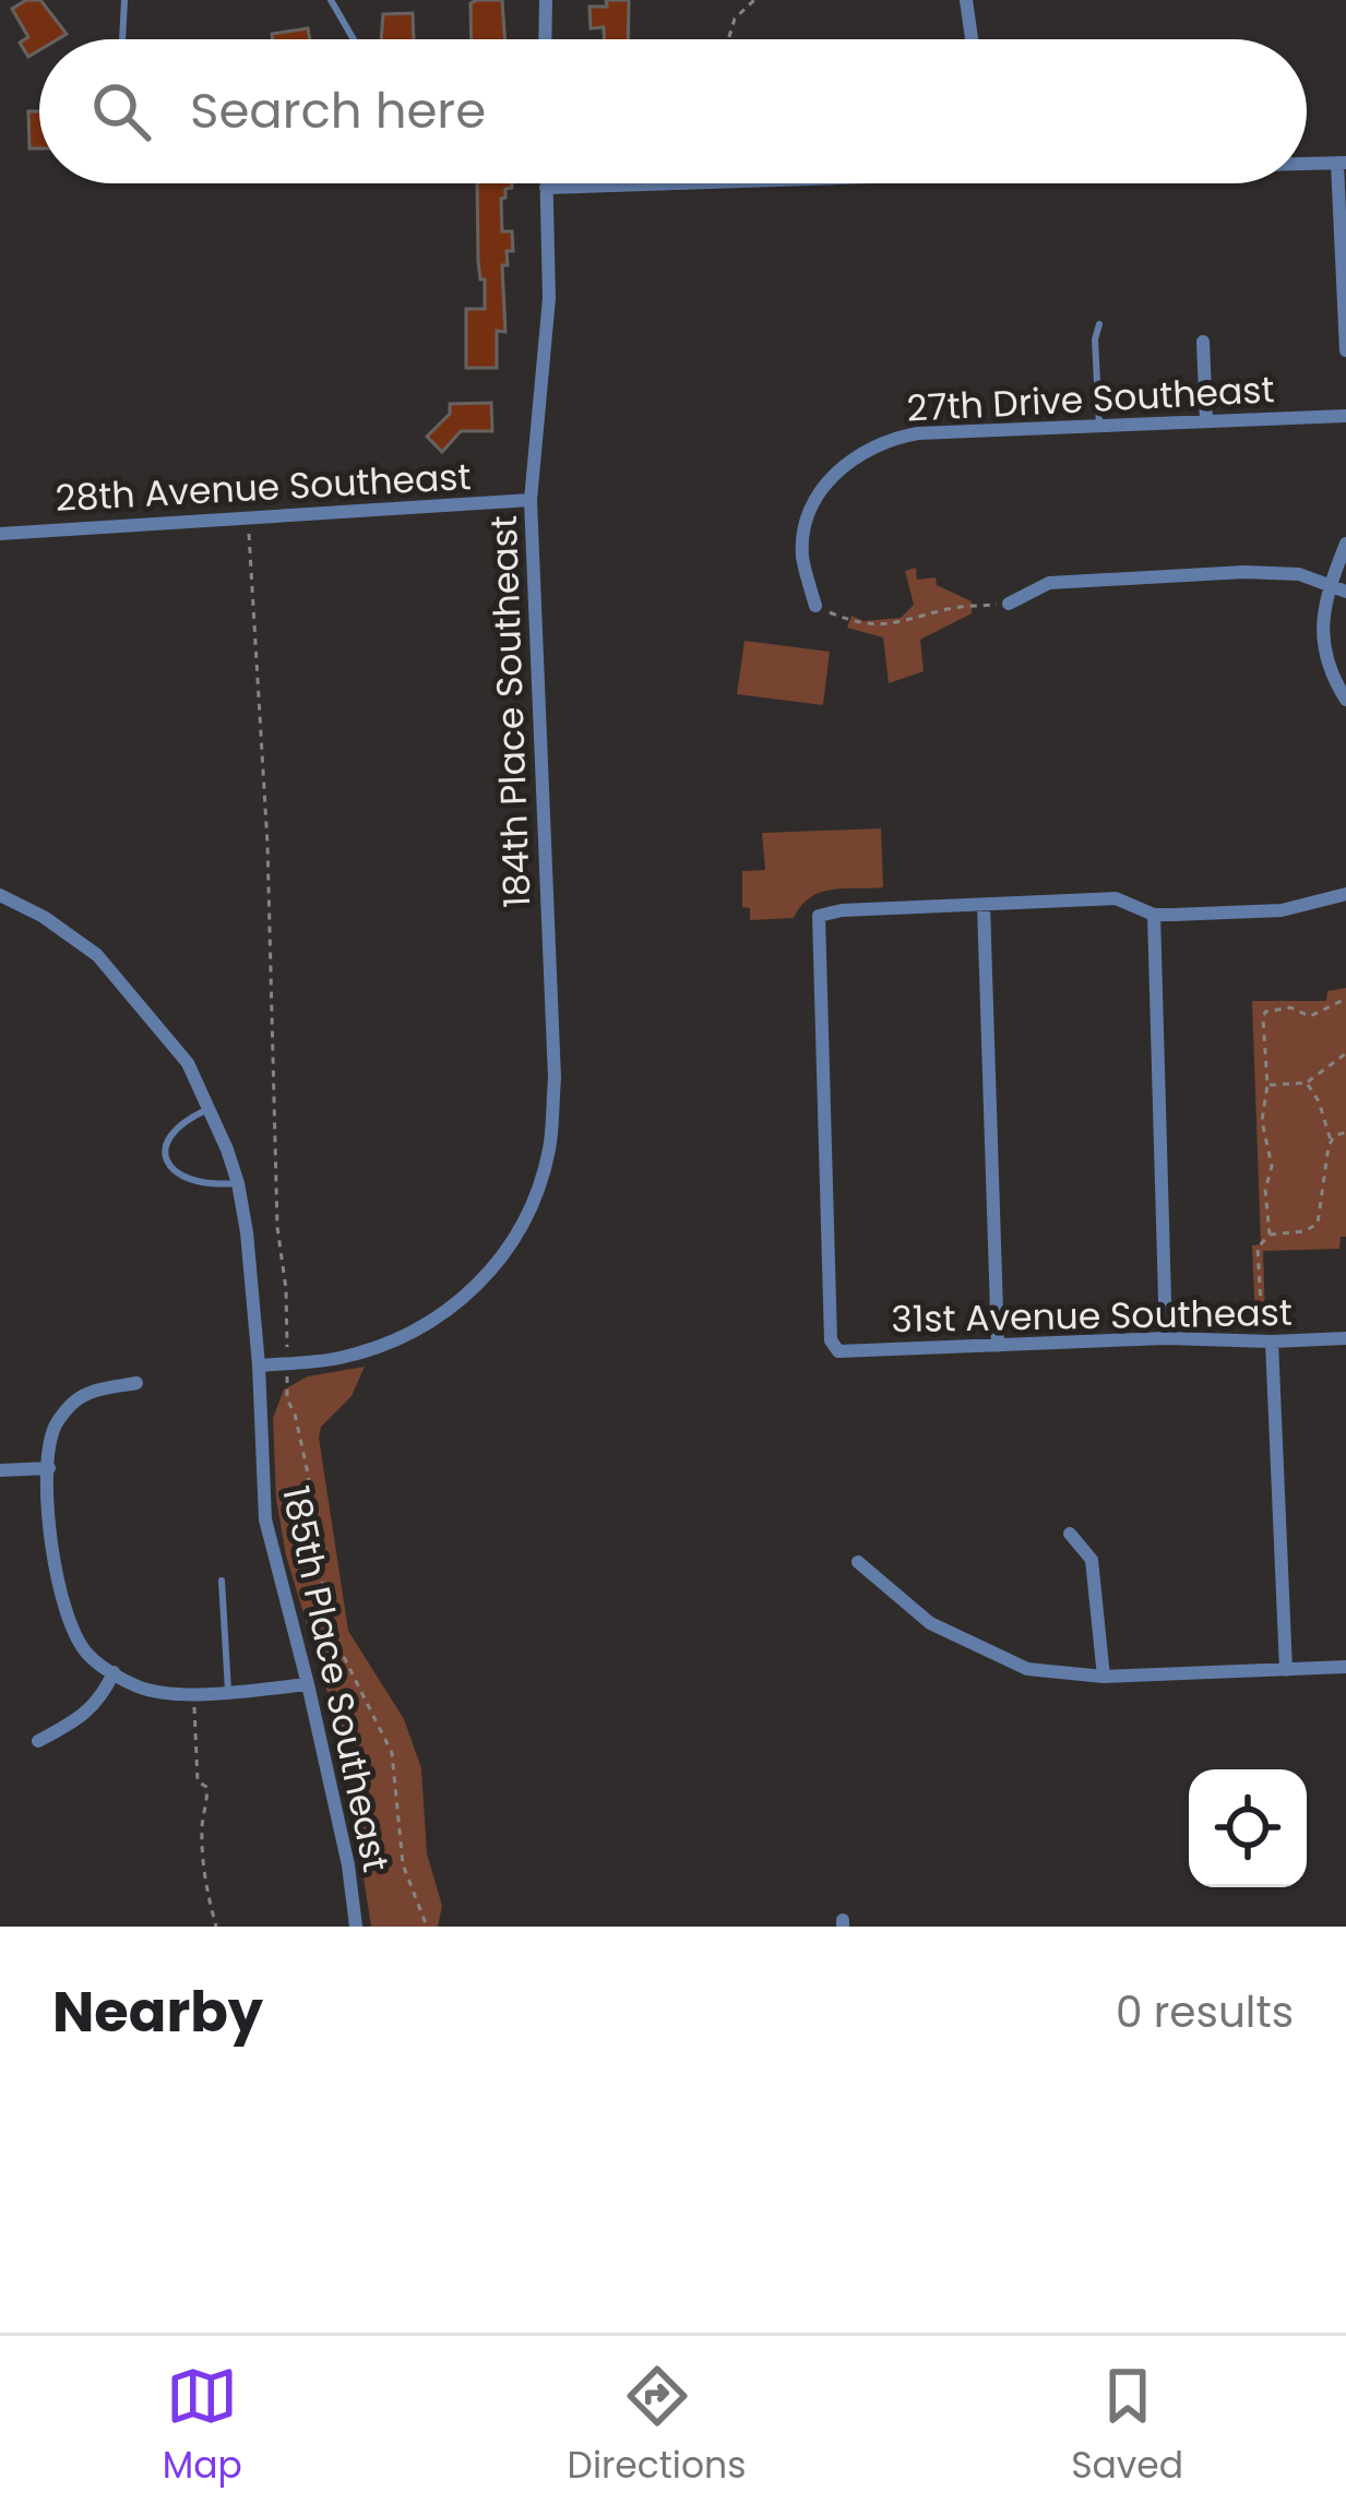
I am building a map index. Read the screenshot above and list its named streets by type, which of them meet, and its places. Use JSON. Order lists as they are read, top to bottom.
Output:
{
  "streets": {
    "street": [
      "27th Drive Southeast",
      "28th Avenue Southeast",
      "184th Place Southeast",
      "31st Avenue Southeast",
      "185th Place Southeast"
    ]
  },
  "crossings": [
    ["28th Avenue Southeast", "184th Place Southeast"]
  ],
  "page": {
    "search": "Search here",
    "heading": ["Nearby", "0 results"],
    "nav": ["Map", "Directions", "Saved"]
  }
}
